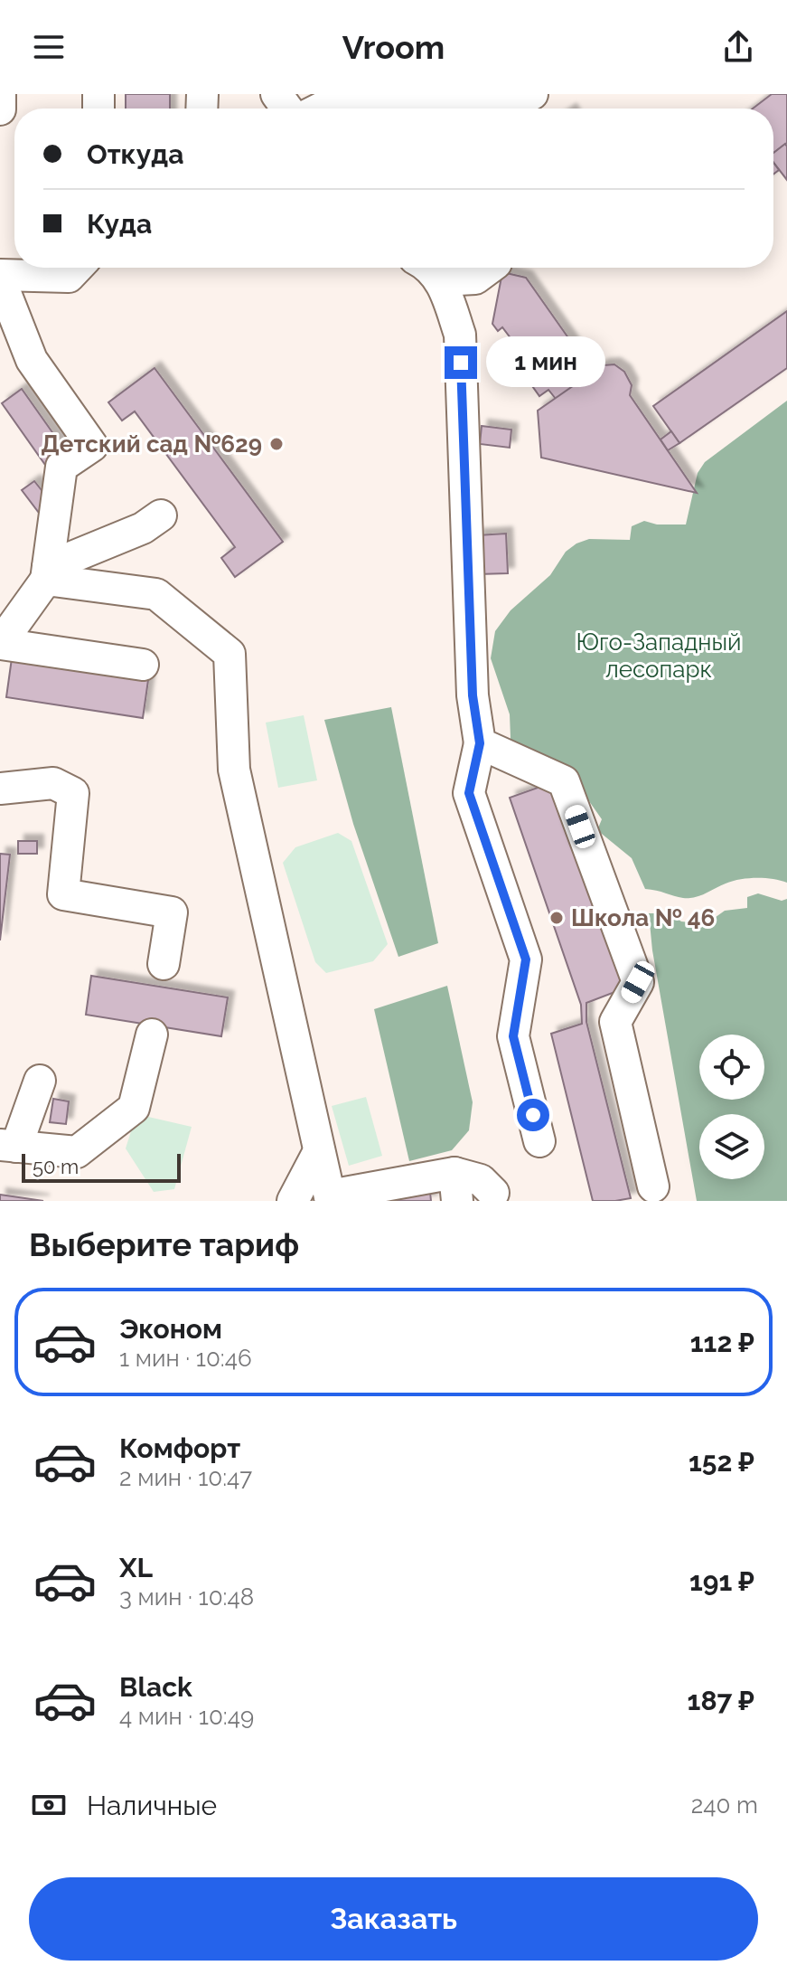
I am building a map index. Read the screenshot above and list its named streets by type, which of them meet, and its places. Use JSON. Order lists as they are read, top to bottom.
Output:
{
  "parks": ["Юго-Западный лесопарк"],
  "places": ["Детский сад №629", "Школа № 46"],
  "scale_bar": "50 m",
  "page": {
    "header": "Vroom",
    "banner": ["Откуда", "Куда"],
    "bubble": "1 мин",
    "scale": "50 m",
    "heading": "Выберите тариф",
    "list": [
      {
        "name": "Эконом",
        "note": "1 мин · 10:46",
        "value": "112 ₽"
      },
      {
        "name": "Комфорт",
        "note": "2 мин · 10:47",
        "value": "152 ₽"
      },
      {
        "name": "XL",
        "note": "3 мин · 10:48",
        "value": "191 ₽"
      },
      {
        "name": "Black",
        "note": "4 мин · 10:49",
        "value": "187 ₽"
      }
    ],
    "pay": ["Наличные", "240 m"],
    "buttons": "Заказать"
  }
}
